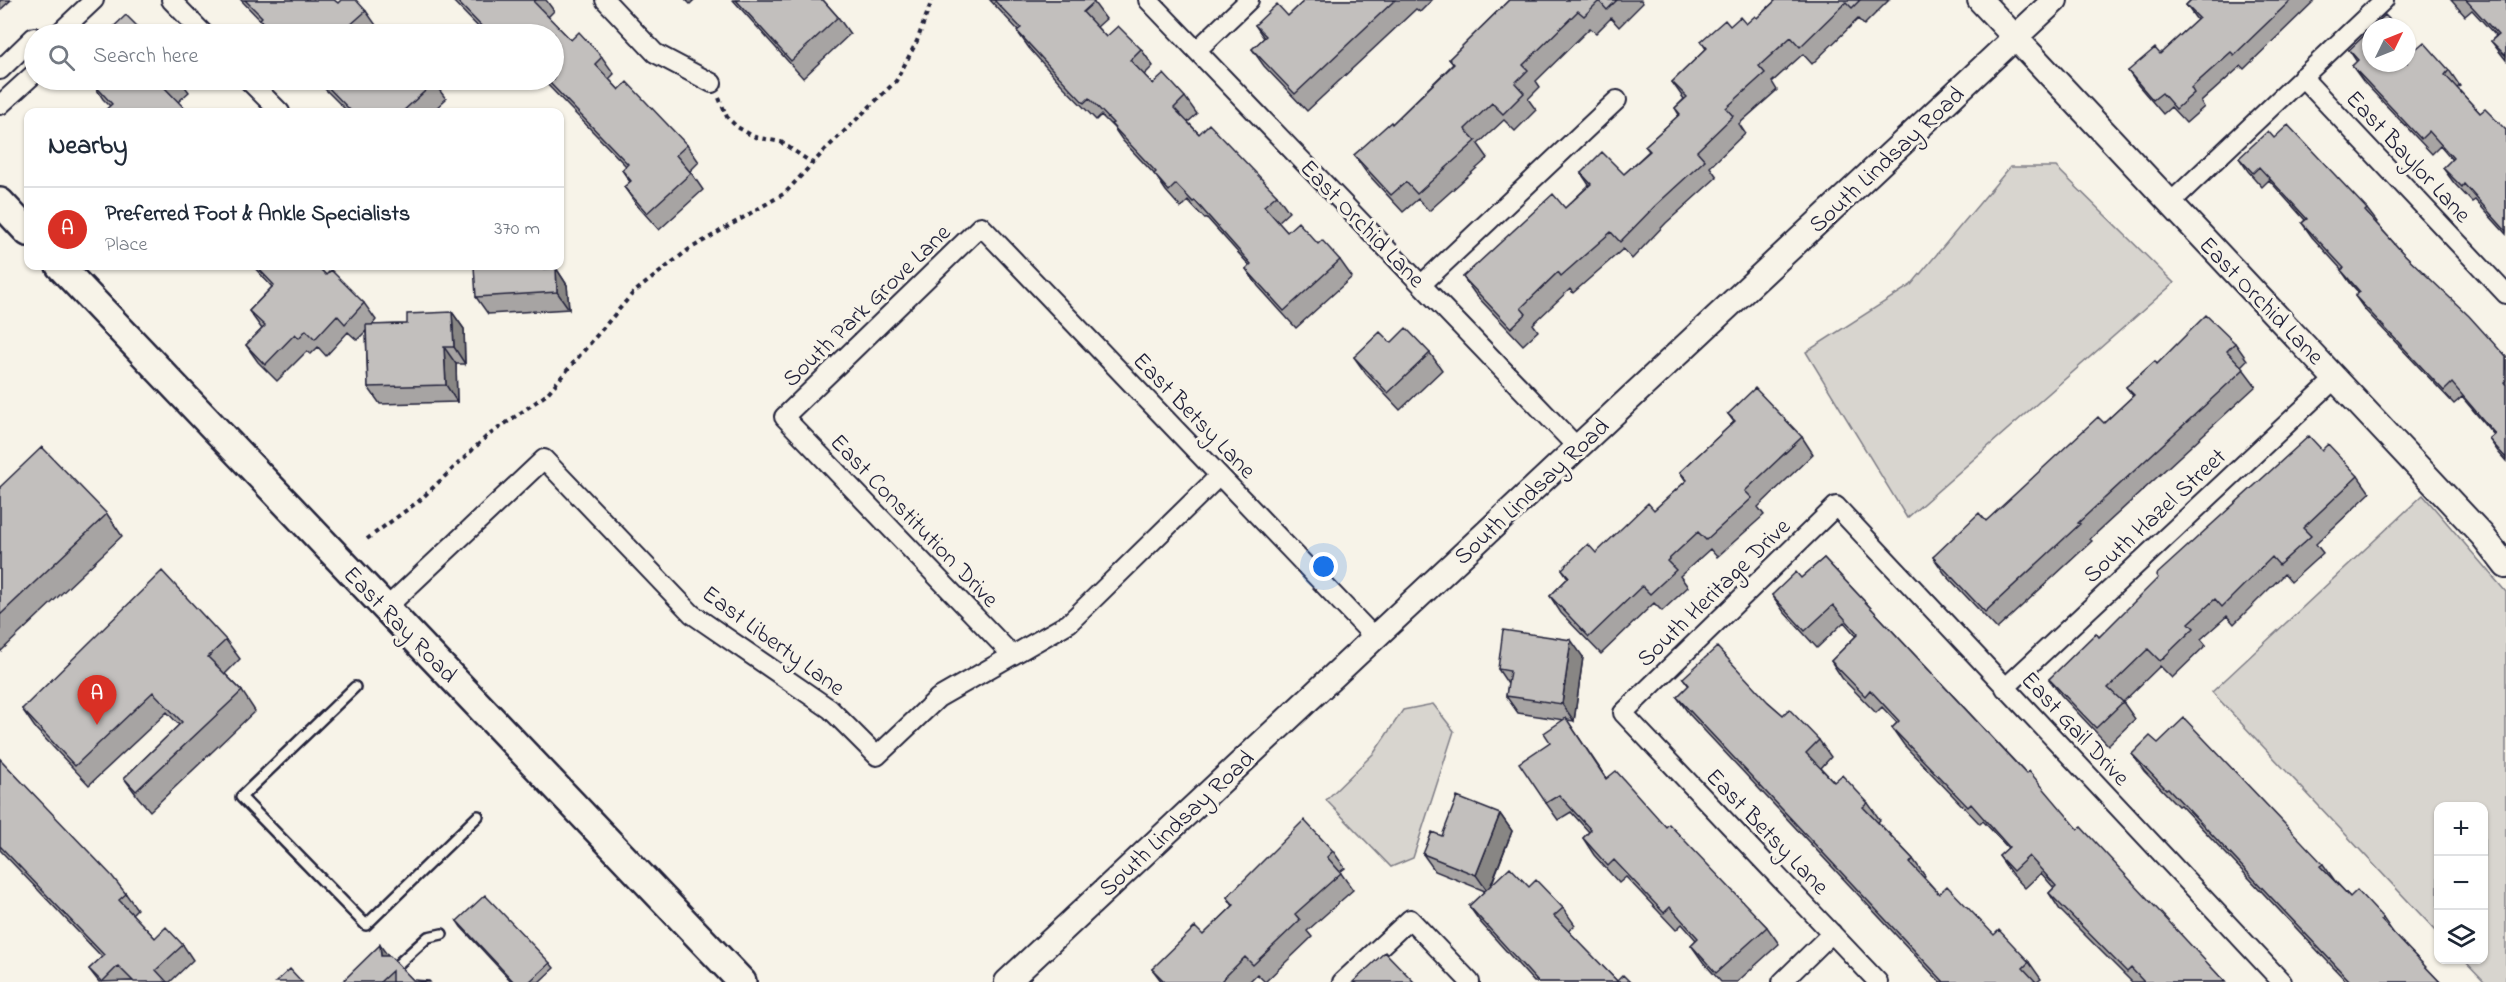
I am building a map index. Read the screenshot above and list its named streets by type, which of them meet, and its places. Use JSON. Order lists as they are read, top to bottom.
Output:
{
  "streets": {
    "main road": ["South Lindsay Road", "East Orchid Lane", "East Ray Road"],
    "street": [
      "East Baylor Lane",
      "South Park Grove Lane",
      "East Betsy Lane",
      "South Hazel Street",
      "East Constitution Drive",
      "South Heritage Drive",
      "East Liberty Lane",
      "East Gail Drive"
    ]
  },
  "crossings": [
    ["South Lindsay Road", "East Orchid Lane"],
    ["South Lindsay Road", "East Betsy Lane"],
    ["East Orchid Lane", "South Hazel Street"],
    ["South Park Grove Lane", "East Betsy Lane"],
    ["South Park Grove Lane", "East Constitution Drive"],
    ["East Betsy Lane", "South Heritage Drive"],
    ["South Hazel Street", "East Gail Drive"],
    ["East Constitution Drive", "East Liberty Lane"],
    ["South Heritage Drive", "East Gail Drive"],
    ["East Ray Road", "East Liberty Lane"]
  ],
  "north": "top right",
  "page": {
    "search": "Search here",
    "heading": "Nearby",
    "list": [
      {
        "mark": "A",
        "name": "Preferred Foot & Ankle Specialists",
        "note": "Place",
        "value": "370 m"
      }
    ],
    "pins": "A",
    "map_buttons": ["+", "−"]
  }
}
